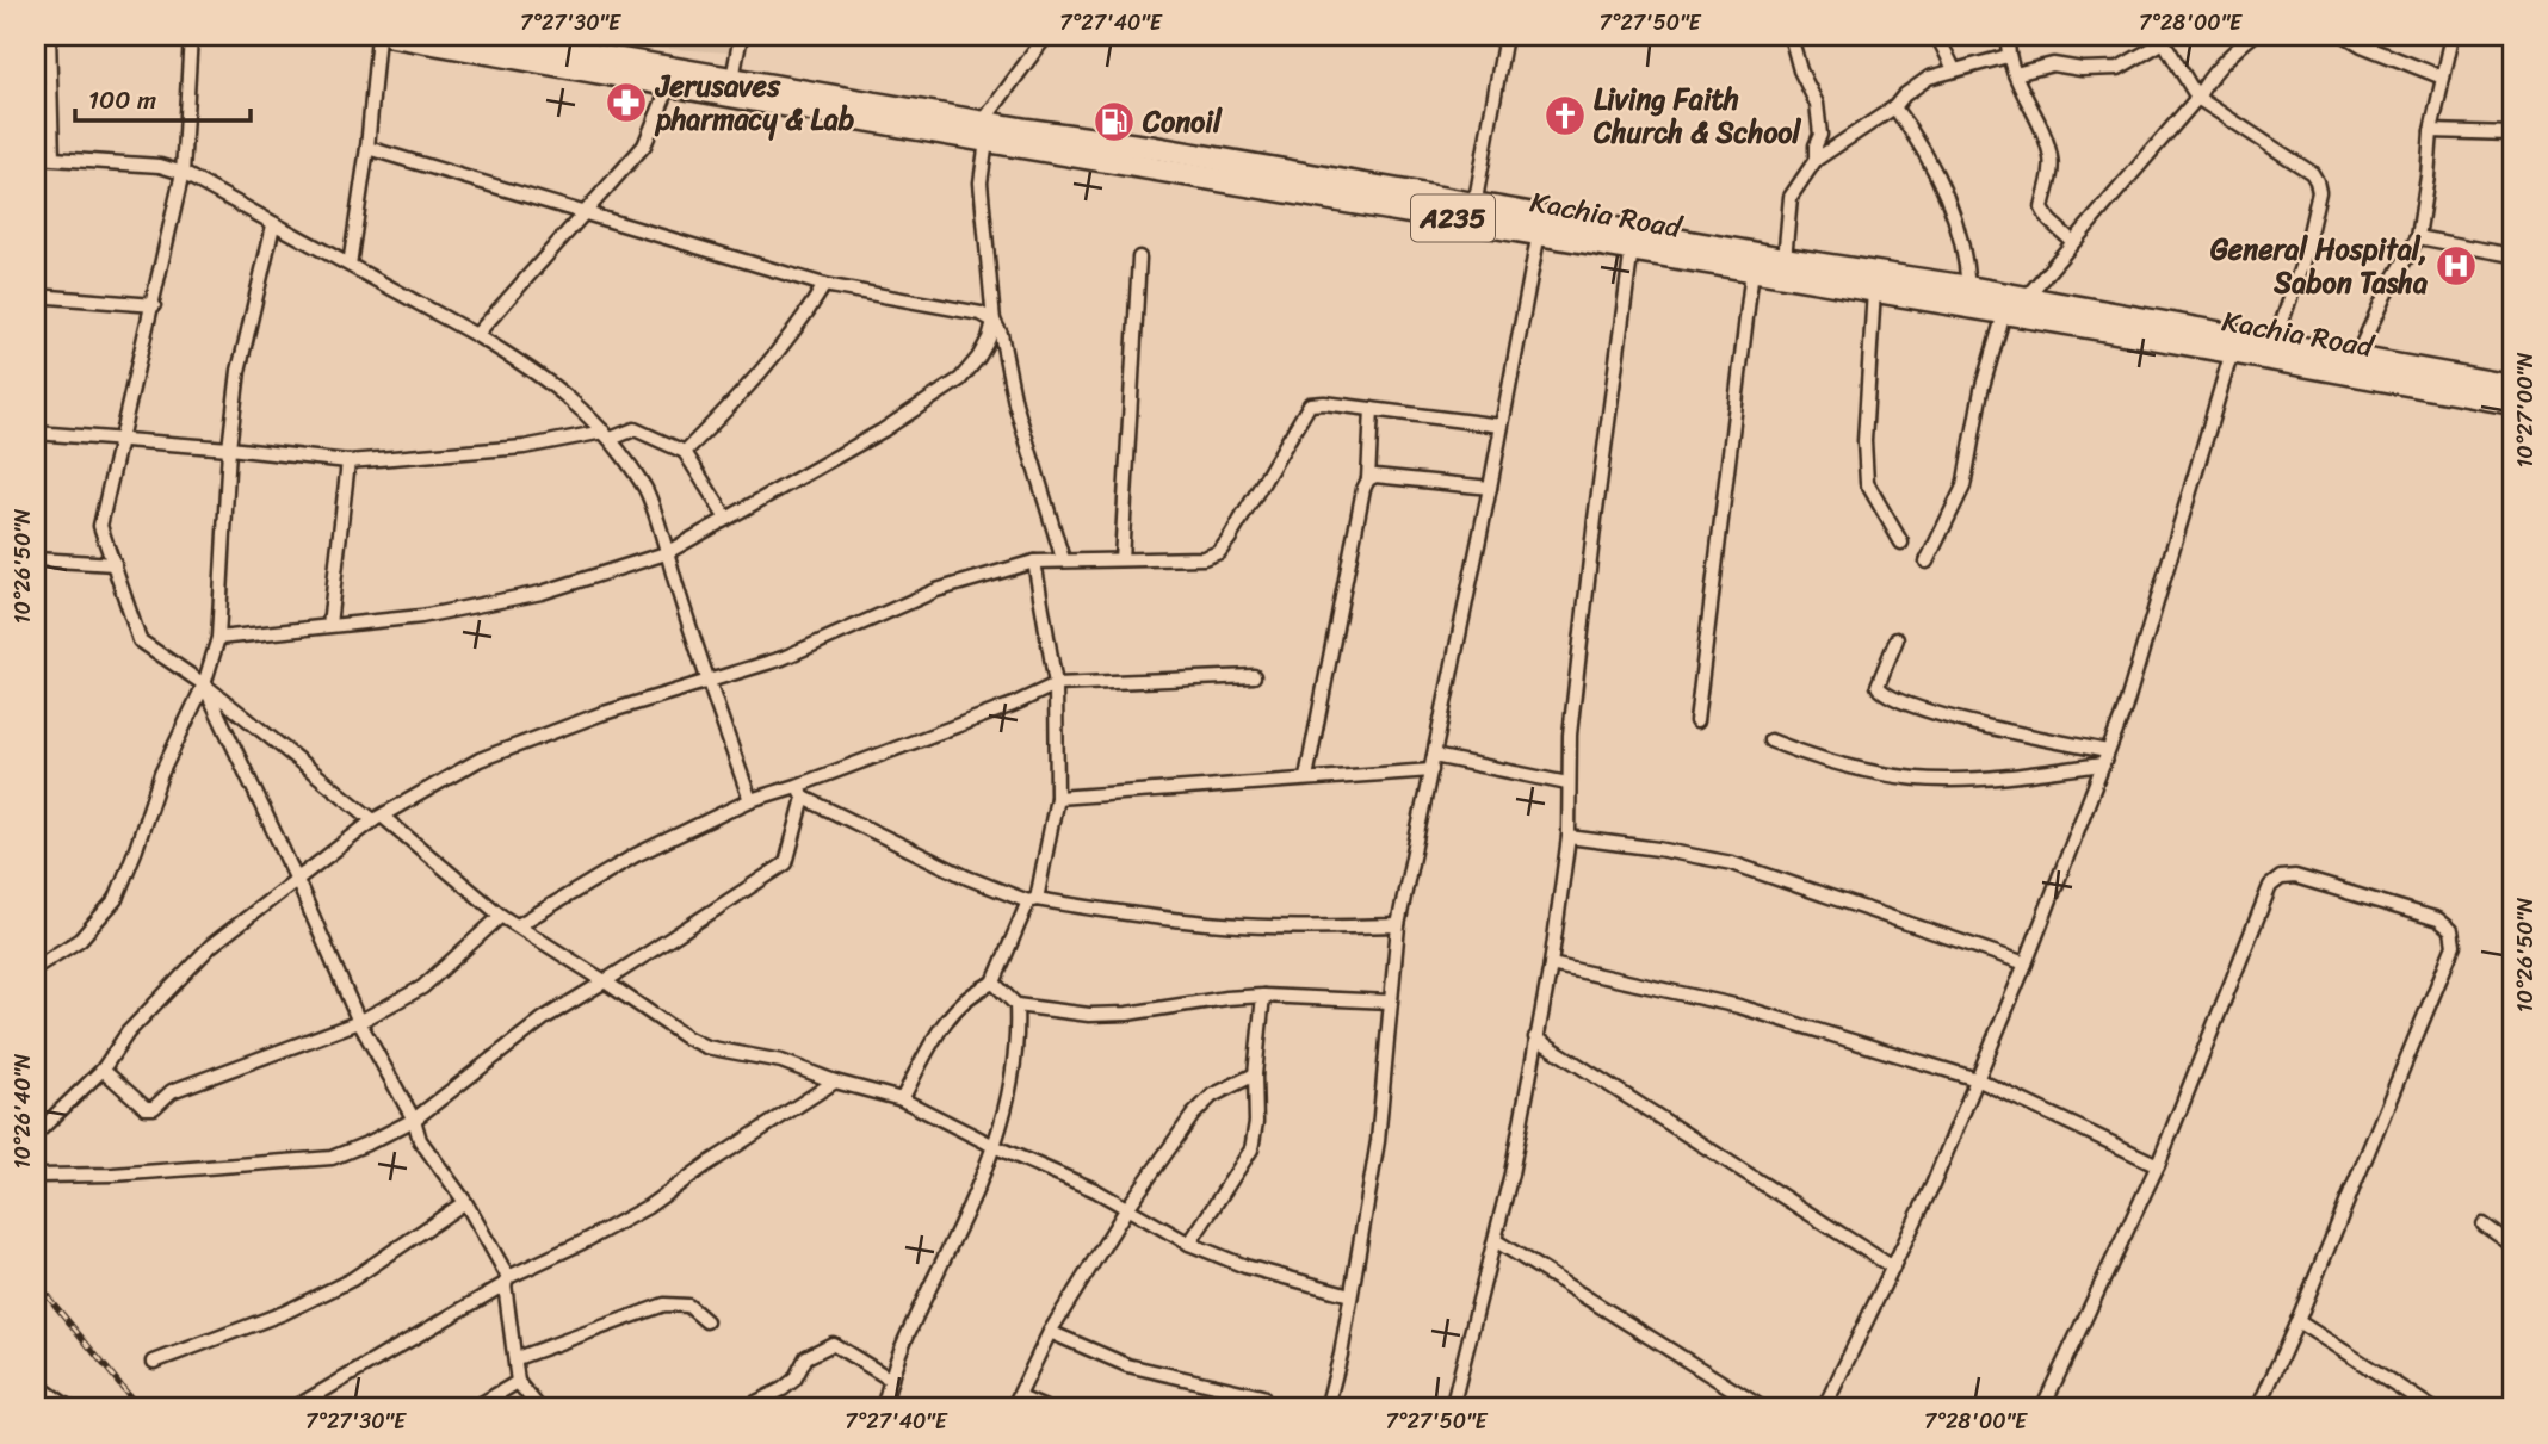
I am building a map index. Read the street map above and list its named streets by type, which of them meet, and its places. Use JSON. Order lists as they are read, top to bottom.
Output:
{
  "streets": {
    "highway": ["Kachia Road", "A235"]
  },
  "places": {
    "pharmacy": ["Jerusaves pharmacy & Lab"],
    "church": ["Living Faith Church & School"],
    "fuel station": ["Conoil"],
    "hospital": ["General Hospital, Sabon Tasha"]
  },
  "scale_bar": "100 m",
  "coordinates": [
    "7°27'30\"E",
    "7°27'40\"E",
    "7°27'50\"E",
    "7°28'00\"E",
    "10°27'00\"N",
    "10°26'50\"N",
    "10°26'40\"N"
  ]
}
